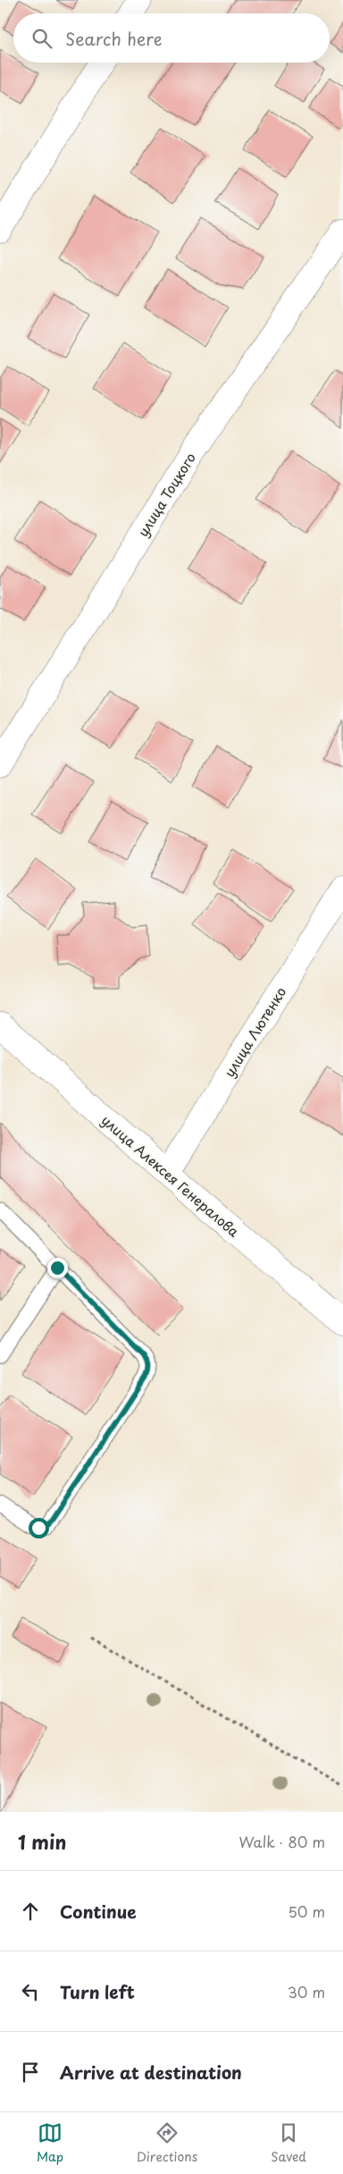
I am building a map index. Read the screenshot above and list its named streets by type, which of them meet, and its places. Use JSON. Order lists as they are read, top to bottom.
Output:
{
  "streets": {
    "street": ["улица Тоцкого", "улица Лютенко", "улица Алексея Генералова"]
  },
  "crossings": [
    ["улица Лютенко", "улица Алексея Генералова"]
  ],
  "page": {
    "search": "Search here",
    "heading": ["1 min", "Walk · 80 m"],
    "list": [
      ["Continue", "50 m"],
      ["Turn left", "30 m"],
      "Arrive at destination"
    ],
    "nav": ["Map", "Directions", "Saved"]
  }
}
